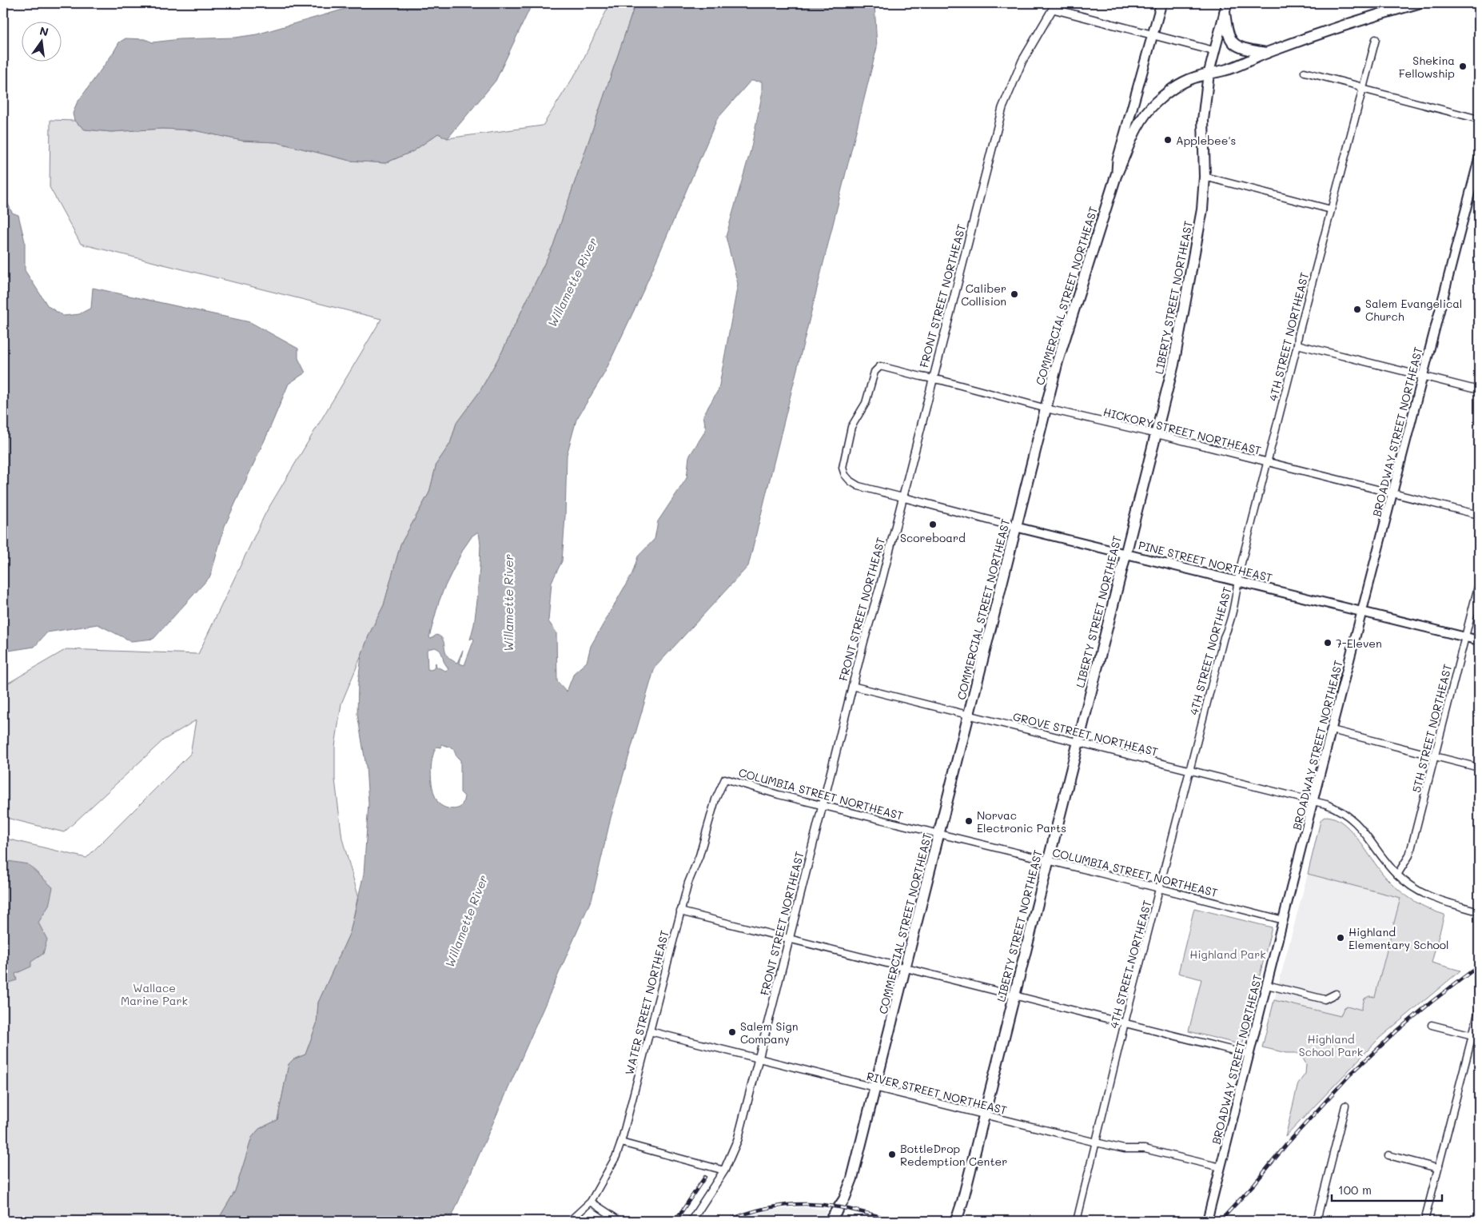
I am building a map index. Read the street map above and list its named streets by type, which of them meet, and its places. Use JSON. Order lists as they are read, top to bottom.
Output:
{
  "streets": {
    "highway": ["COMMERCIAL STREET NORTHEAST", "LIBERTY STREET NORTHEAST"],
    "main road": ["BROADWAY STREET NORTHEAST", "PINE STREET NORTHEAST"],
    "street": [
      "FRONT STREET NORTHEAST",
      "4TH STREET NORTHEAST",
      "HICKORY STREET NORTHEAST",
      "5TH STREET NORTHEAST",
      "GROVE STREET NORTHEAST",
      "COLUMBIA STREET NORTHEAST",
      "WATER STREET NORTHEAST",
      "RIVER STREET NORTHEAST"
    ]
  },
  "crossings": [
    ["FRONT STREET NORTHEAST", "HICKORY STREET NORTHEAST"],
    ["FRONT STREET NORTHEAST", "PINE STREET NORTHEAST"],
    ["FRONT STREET NORTHEAST", "GROVE STREET NORTHEAST"],
    ["FRONT STREET NORTHEAST", "COLUMBIA STREET NORTHEAST"],
    ["FRONT STREET NORTHEAST", "RIVER STREET NORTHEAST"],
    ["COMMERCIAL STREET NORTHEAST", "HICKORY STREET NORTHEAST"],
    ["COMMERCIAL STREET NORTHEAST", "PINE STREET NORTHEAST"],
    ["COMMERCIAL STREET NORTHEAST", "GROVE STREET NORTHEAST"],
    ["COMMERCIAL STREET NORTHEAST", "COLUMBIA STREET NORTHEAST"],
    ["COMMERCIAL STREET NORTHEAST", "RIVER STREET NORTHEAST"],
    ["LIBERTY STREET NORTHEAST", "HICKORY STREET NORTHEAST"],
    ["LIBERTY STREET NORTHEAST", "PINE STREET NORTHEAST"],
    ["LIBERTY STREET NORTHEAST", "GROVE STREET NORTHEAST"],
    ["LIBERTY STREET NORTHEAST", "COLUMBIA STREET NORTHEAST"],
    ["LIBERTY STREET NORTHEAST", "RIVER STREET NORTHEAST"],
    ["4TH STREET NORTHEAST", "HICKORY STREET NORTHEAST"],
    ["4TH STREET NORTHEAST", "PINE STREET NORTHEAST"],
    ["4TH STREET NORTHEAST", "GROVE STREET NORTHEAST"],
    ["4TH STREET NORTHEAST", "COLUMBIA STREET NORTHEAST"],
    ["4TH STREET NORTHEAST", "RIVER STREET NORTHEAST"],
    ["HICKORY STREET NORTHEAST", "BROADWAY STREET NORTHEAST"],
    ["HICKORY STREET NORTHEAST", "PINE STREET NORTHEAST"],
    ["BROADWAY STREET NORTHEAST", "PINE STREET NORTHEAST"],
    ["BROADWAY STREET NORTHEAST", "GROVE STREET NORTHEAST"],
    ["BROADWAY STREET NORTHEAST", "COLUMBIA STREET NORTHEAST"],
    ["BROADWAY STREET NORTHEAST", "RIVER STREET NORTHEAST"],
    ["PINE STREET NORTHEAST", "5TH STREET NORTHEAST"],
    ["5TH STREET NORTHEAST", "GROVE STREET NORTHEAST"],
    ["COLUMBIA STREET NORTHEAST", "WATER STREET NORTHEAST"],
    ["WATER STREET NORTHEAST", "RIVER STREET NORTHEAST"]
  ],
  "water": ["Willamette River"],
  "parks": ["Highland Park", "Wallace Marine Park", "Highland School Park"],
  "places": [
    "Shekina Fellowship",
    "Applebee's",
    "Caliber Collision",
    "Salem Evangelical Church",
    "Scoreboard",
    "7-Eleven",
    "Norvac Electronic Parts",
    "Highland Elementary School",
    "Salem Sign Company",
    "BottleDrop Redemption Center"
  ],
  "scale_bar": "100 m",
  "north": "top"
}
